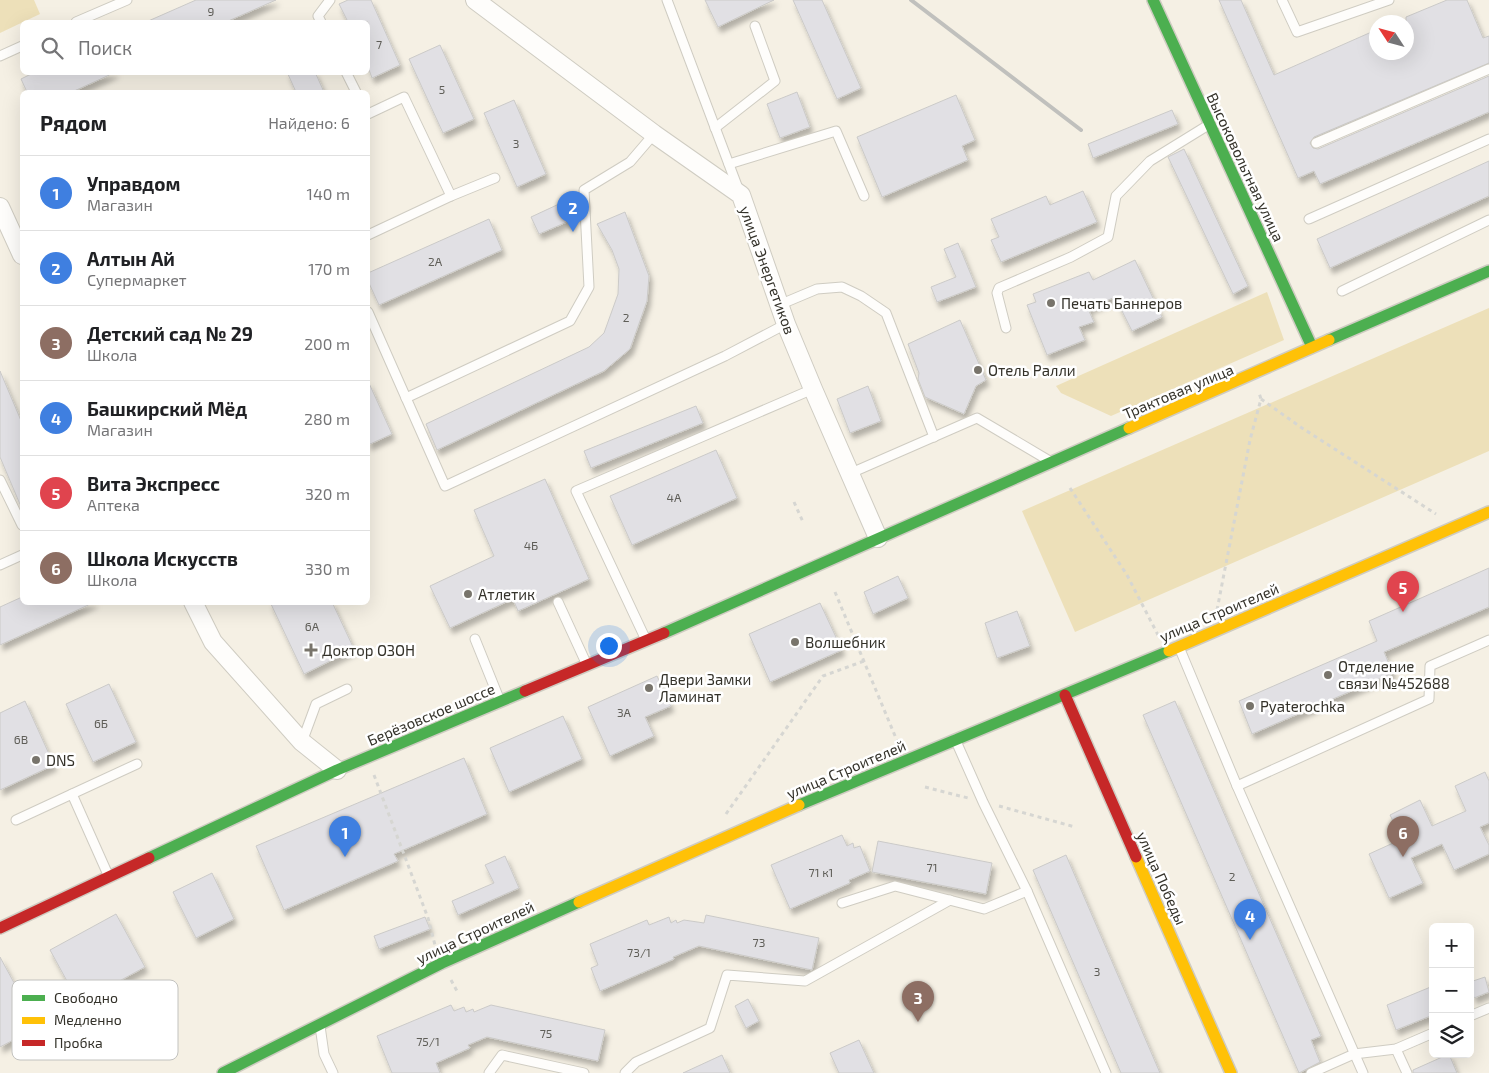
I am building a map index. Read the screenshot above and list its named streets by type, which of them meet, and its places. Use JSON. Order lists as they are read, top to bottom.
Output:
{
  "streets": {
    "main road": [
      "Высоковольтная улица",
      "Трактовая улица",
      "улица Строителей",
      "Берёзовское шоссе",
      "улица Победы"
    ],
    "street": ["улица Энергетиков"]
  },
  "crossings": [
    ["Высоковольтная улица", "Трактовая улица"],
    ["улица Энергетиков", "Трактовая улица"],
    ["улица Энергетиков", "Берёзовское шоссе"],
    ["Трактовая улица", "Берёзовское шоссе"],
    ["улица Строителей", "улица Победы"]
  ],
  "places": {
    "other": [
      "Печать Баннеров",
      "Отель Ралли",
      "Атлетик",
      "Волшебник",
      "Отделение связи №452688",
      "Двери Замки Ламинат",
      "Pyaterochka",
      "DNS"
    ],
    "health": ["Доктор ОЗОН"]
  },
  "house_numbers": [
    "9",
    "7",
    "5",
    "3",
    "2А",
    "2",
    "4А",
    "4Б",
    "6А",
    "3А",
    "6Б",
    "6В",
    "71",
    "71 к1",
    "2",
    "73",
    "73/1",
    "3",
    "75",
    "75/1"
  ],
  "legend": ["Свободно", "Медленно", "Пробка"],
  "north": "top left",
  "page": {
    "search": "Поиск",
    "heading": ["Рядом", "Найдено: 6"],
    "list": [
      {
        "mark": "1",
        "name": "Управдом",
        "note": "Магазин",
        "value": "140 m"
      },
      {
        "mark": "2",
        "name": "Алтын Ай",
        "note": "Супермаркет",
        "value": "170 m"
      },
      {
        "mark": "3",
        "name": "Детский сад № 29",
        "note": "Школа",
        "value": "200 m"
      },
      {
        "mark": "4",
        "name": "Башкирский Мёд",
        "note": "Магазин",
        "value": "280 m"
      },
      {
        "mark": "5",
        "name": "Вита Экспресс",
        "note": "Аптека",
        "value": "320 m"
      },
      {
        "mark": "6",
        "name": "Школа Искусств",
        "note": "Школа",
        "value": "330 m"
      }
    ],
    "pins": [
      "2",
      "5",
      "1",
      "6",
      "4",
      "3"
    ],
    "map_buttons": ["+", "−"]
  }
}
